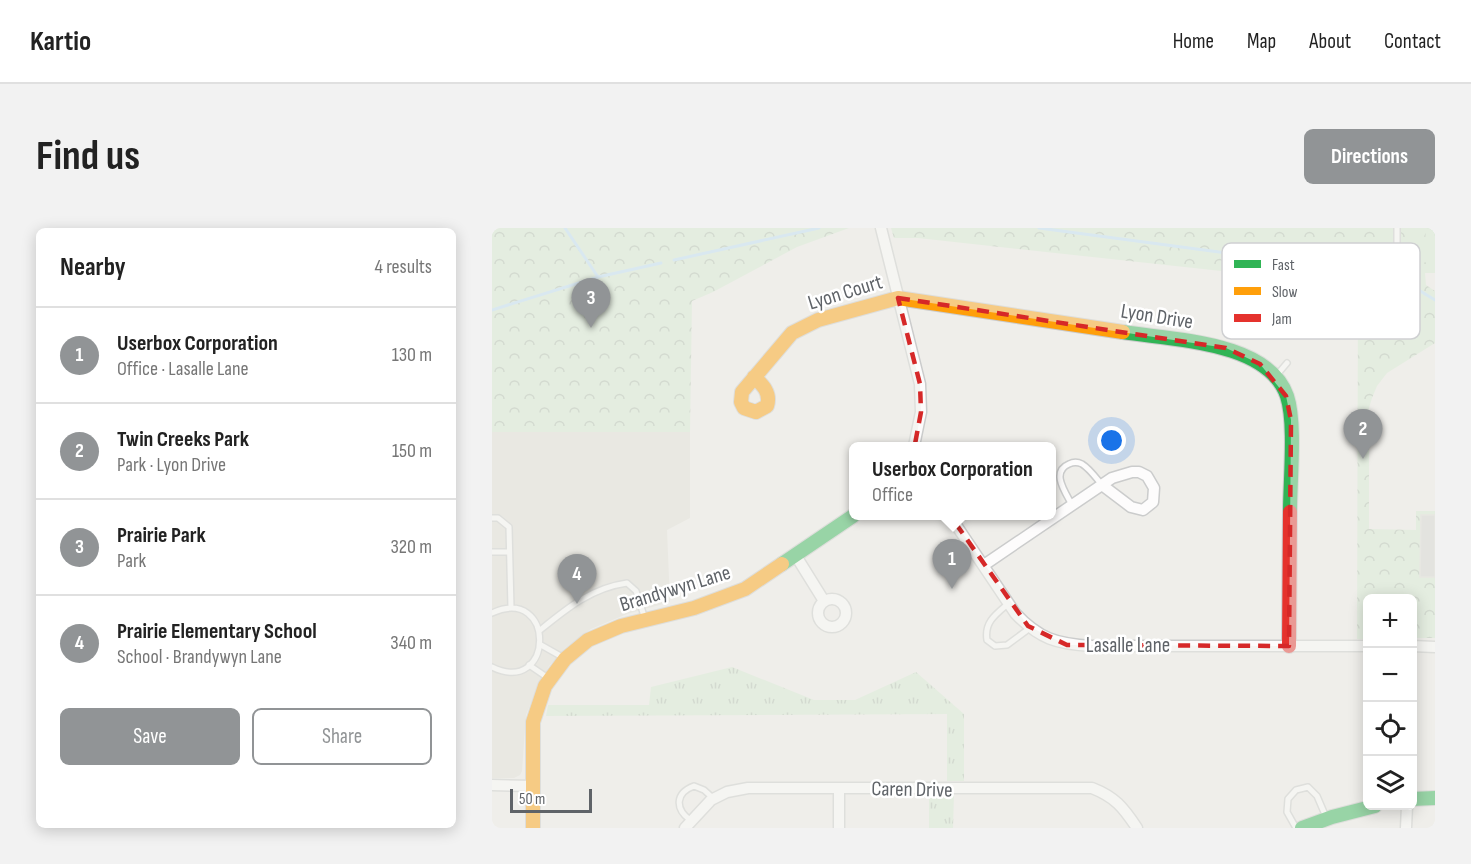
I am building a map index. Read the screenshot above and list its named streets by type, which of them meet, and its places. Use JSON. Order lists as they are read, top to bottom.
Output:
{
  "streets": {
    "street": [
      "Lyon Court",
      "Lyon Drive",
      "Brandywyn Lane",
      "Lasalle Lane",
      "Caren Drive"
    ]
  },
  "crossings": [
    ["Lyon Court", "Lyon Drive"],
    ["Lyon Drive", "Lasalle Lane"]
  ],
  "legend": ["Fast", "Slow", "Jam"],
  "scale_bar": "50 m",
  "page": {
    "header": "Kartio",
    "nav": [
      "Home",
      "Map",
      "About",
      "Contact"
    ],
    "buttons": [
      "Directions",
      ["Save", "Share"]
    ],
    "title": "Find us",
    "heading": ["Nearby", "4 results"],
    "pins": [
      "3",
      "2",
      "1",
      "4"
    ],
    "list": [
      {
        "mark": "1",
        "name": "Userbox Corporation",
        "note": "Office · Lasalle Lane",
        "value": "130 m"
      },
      {
        "mark": "2",
        "name": "Twin Creeks Park",
        "note": "Park · Lyon Drive",
        "value": "150 m"
      },
      {
        "mark": "3",
        "name": "Prairie Park",
        "note": "Park",
        "value": "320 m"
      },
      {
        "mark": "4",
        "name": "Prairie Elementary School",
        "note": "School · Brandywyn Lane",
        "value": "340 m"
      }
    ],
    "popup": ["Userbox Corporation", "Office"],
    "map_buttons": ["+", "−"],
    "scale": "50 m"
  }
}
